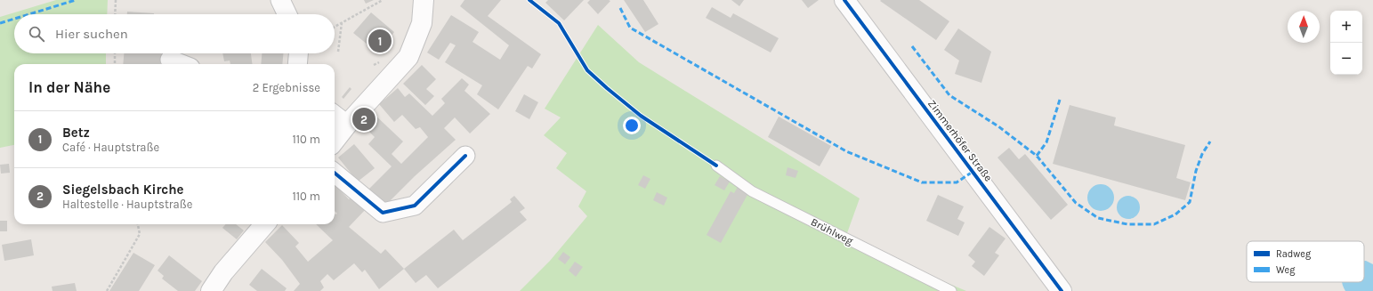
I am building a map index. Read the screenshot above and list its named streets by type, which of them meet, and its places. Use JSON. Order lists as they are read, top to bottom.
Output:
{
  "streets": {
    "street": ["Zimmerhöfer Straße"],
    "lane": ["Brühlweg"]
  },
  "legend": ["Radweg", "Weg"],
  "north": "top",
  "page": {
    "map_buttons": ["+", "−"],
    "search": "Hier suchen",
    "pins": ["1", "2"],
    "heading": ["In der Nähe", "2 Ergebnisse"],
    "list": [
      {
        "mark": "1",
        "name": "Betz",
        "note": "Café · Hauptstraße",
        "value": "110 m"
      },
      {
        "mark": "2",
        "name": "Siegelsbach Kirche",
        "note": "Haltestelle · Hauptstraße",
        "value": "110 m"
      }
    ]
  }
}
